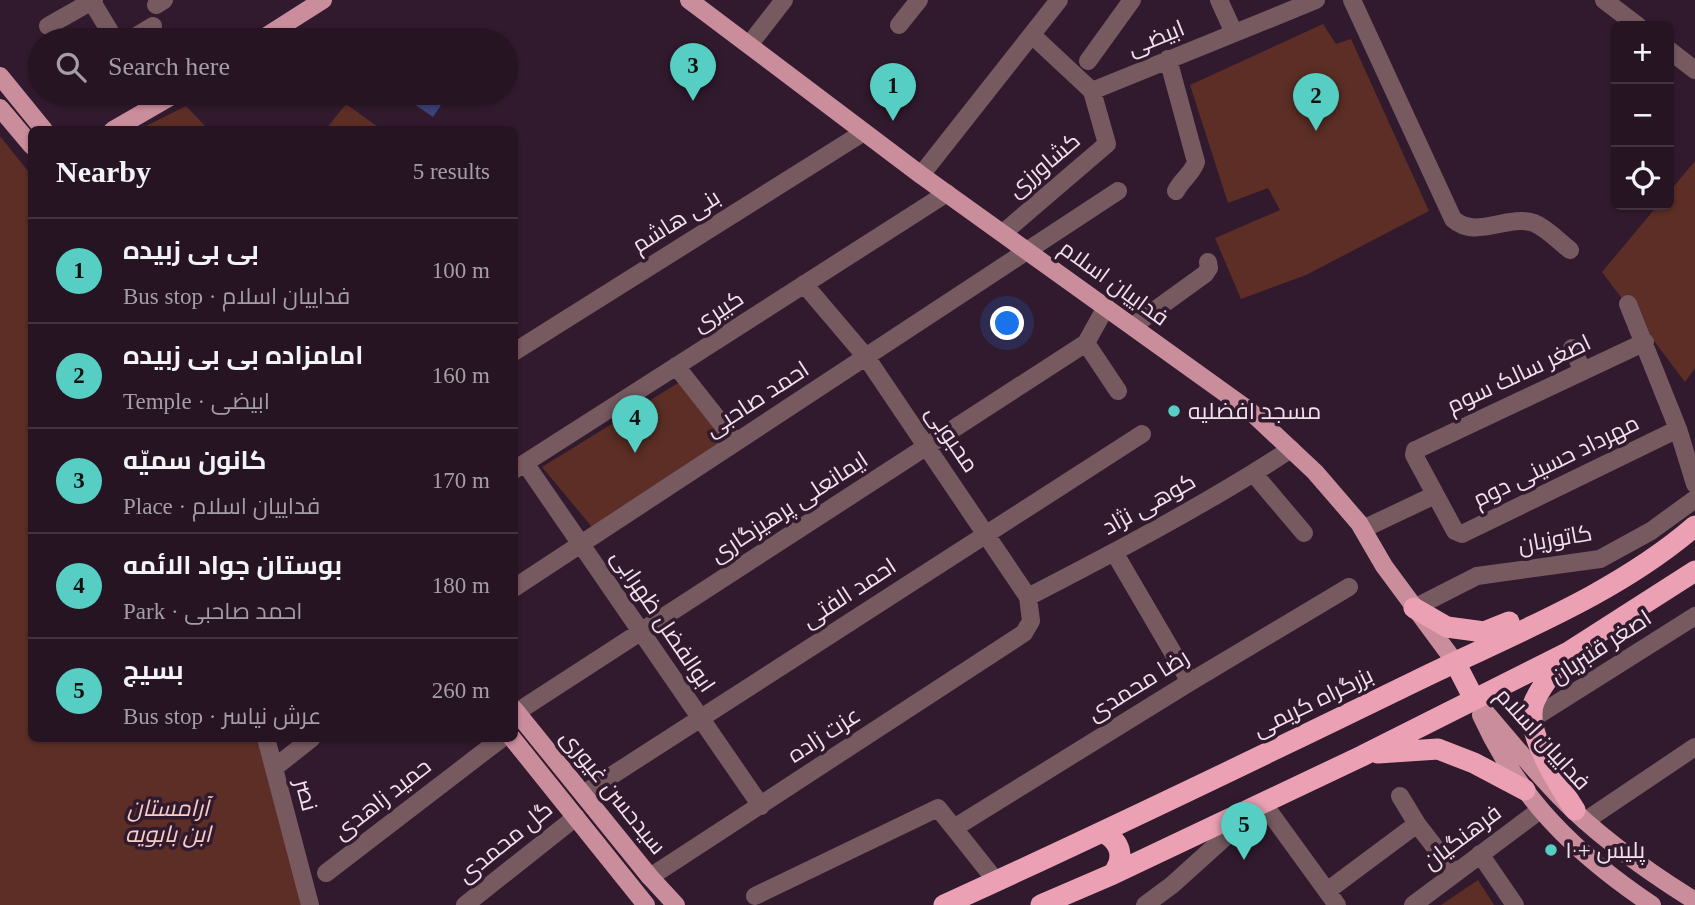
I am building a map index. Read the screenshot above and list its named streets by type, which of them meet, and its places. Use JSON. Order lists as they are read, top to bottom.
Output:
{
  "streets": {
    "highway": ["بزرگراه کریمی"],
    "main road": ["فداییان اسلام", "سیدحسن غیوری"],
    "street": [
      "ابیضی",
      "کشاورزی",
      "بنی هاشم",
      "کبیری",
      "اصغر سالک سوم",
      "احمد صاحبی",
      "محبوبی",
      "مهرداد حسینی دوم",
      "کوهی نژاد",
      "ایمانعلی پرهیزگاری",
      "کاتوزیان",
      "احمد الفتی",
      "ابوالفضل ظهرابی",
      "اصغر قنبریان",
      "رضا محمدی",
      "عزت زاده",
      "نصر",
      "حمید زاهدی",
      "فرهنگیان",
      "گل محمدی"
    ]
  },
  "crossings": [
    ["ابیضی", "کشاورزی"],
    ["کشاورزی", "فداییان اسلام"],
    ["بنی هاشم", "فداییان اسلام"],
    ["فداییان اسلام", "کبیری"],
    ["فداییان اسلام", "احمد صاحبی"],
    ["فداییان اسلام", "کوهی نژاد"],
    ["فداییان اسلام", "کاتوزیان"],
    ["فداییان اسلام", "بزرگراه کریمی"],
    ["فداییان اسلام", "فرهنگیان"],
    ["کبیری", "محبوبی"],
    ["کبیری", "ابوالفضل ظهرابی"],
    ["اصغر سالک سوم", "مهرداد حسینی دوم"],
    ["احمد صاحبی", "محبوبی"],
    ["احمد صاحبی", "ابوالفضل ظهرابی"],
    ["محبوبی", "کوهی نژاد"],
    ["محبوبی", "ایمانعلی پرهیزگاری"],
    ["محبوبی", "احمد الفتی"],
    ["محبوبی", "عزت زاده"],
    ["کوهی نژاد", "عزت زاده"],
    ["ایمانعلی پرهیزگاری", "ابوالفضل ظهرابی"],
    ["احمد الفتی", "ابوالفضل ظهرابی"],
    ["احمد الفتی", "سیدحسن غیوری"],
    ["ابوالفضل ظهرابی", "عزت زاده"],
    ["عزت زاده", "سیدحسن غیوری"],
    ["سیدحسن غیوری", "گل محمدی"]
  ],
  "parks": ["آرامستان ابن بابویه"],
  "places": ["مسجد افضلیه", "پلیس +۱۰"],
  "page": {
    "map_buttons": ["+", "−"],
    "search": "Search here",
    "pins": [
      "3",
      "1",
      "2",
      "4",
      "5"
    ],
    "heading": ["Nearby", "5 results"],
    "list": [
      {
        "mark": "1",
        "name": "بی بی زبیده",
        "note": "Bus stop · فداییان اسلام",
        "value": "100 m"
      },
      {
        "mark": "2",
        "name": "امامزاده بی بی زبیده",
        "note": "Temple · ابیضی",
        "value": "160 m"
      },
      {
        "mark": "3",
        "name": "کانون سمیّه",
        "note": "Place · فداییان اسلام",
        "value": "170 m"
      },
      {
        "mark": "4",
        "name": "بوستان جواد الائمه",
        "note": "Park · احمد صاحبی",
        "value": "180 m"
      },
      {
        "mark": "5",
        "name": "بسیج",
        "note": "Bus stop · عرش نیاسر",
        "value": "260 m"
      }
    ]
  }
}
